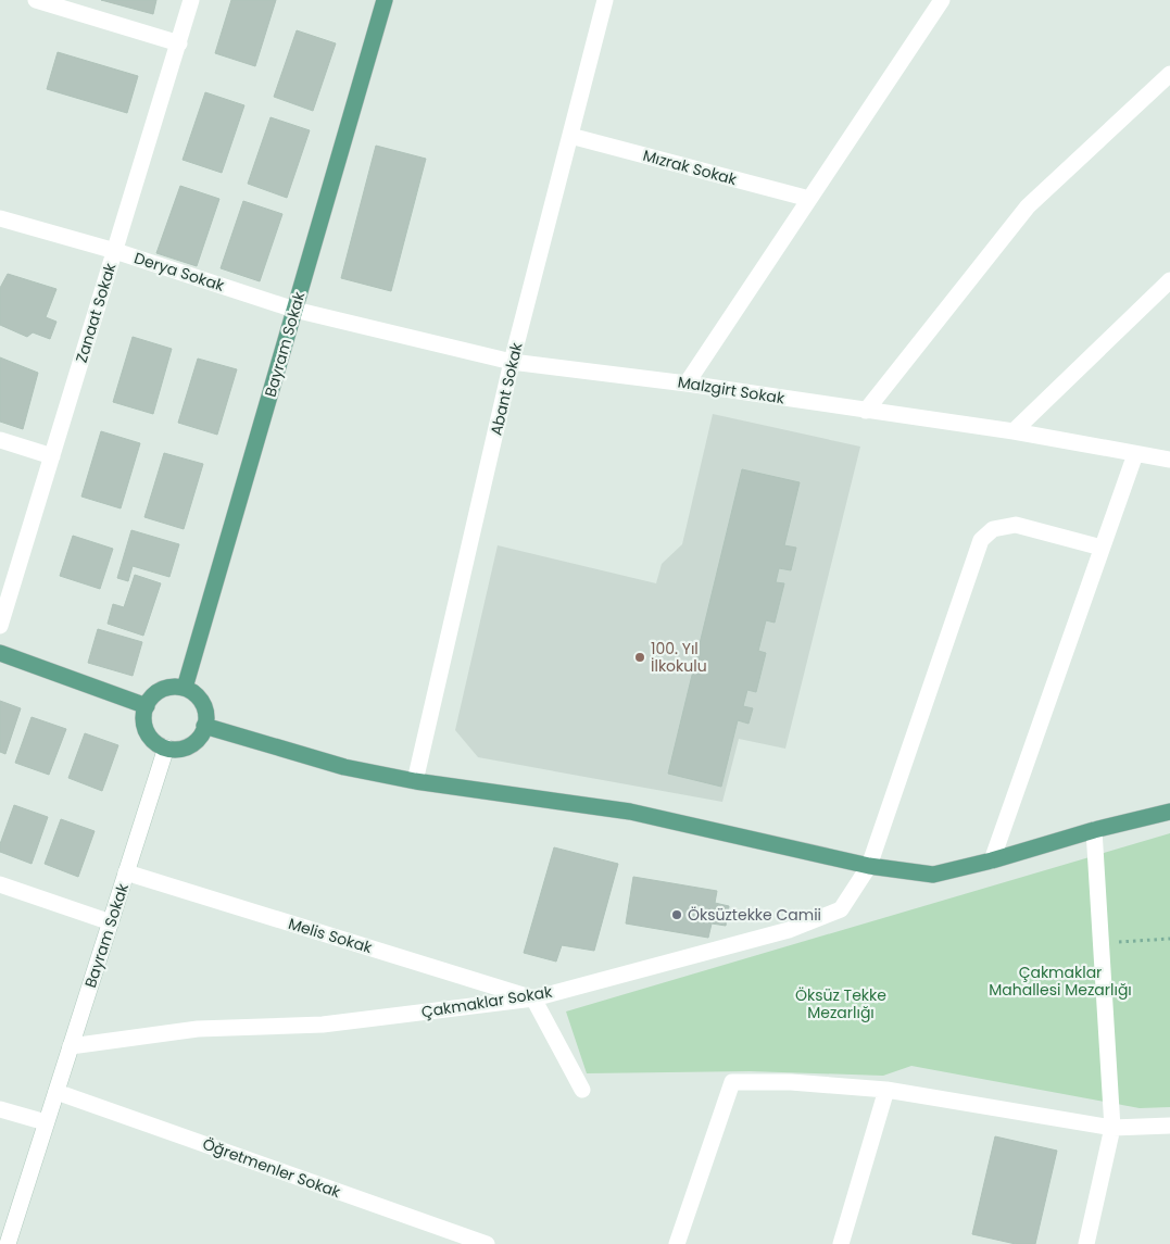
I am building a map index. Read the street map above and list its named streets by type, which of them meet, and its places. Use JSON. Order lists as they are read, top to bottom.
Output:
{
  "streets": {
    "main road": ["Bayram Sokak"],
    "street": [
      "Mızrak Sokak",
      "Derya Sokak",
      "Zanaat Sokak",
      "Abant Sokak",
      "Malzgirt Sokak",
      "Melis Sokak",
      "Çakmaklar Sokak",
      "Öğretmenler Sokak"
    ]
  },
  "crossings": [
    ["Mızrak Sokak", "Abant Sokak"],
    ["Derya Sokak", "Zanaat Sokak"],
    ["Derya Sokak", "Bayram Sokak"],
    ["Derya Sokak", "Malzgirt Sokak"],
    ["Bayram Sokak", "Malzgirt Sokak"],
    ["Bayram Sokak", "Melis Sokak"],
    ["Bayram Sokak", "Çakmaklar Sokak"],
    ["Bayram Sokak", "Öğretmenler Sokak"],
    ["Abant Sokak", "Malzgirt Sokak"],
    ["Melis Sokak", "Çakmaklar Sokak"]
  ],
  "parks": ["Çakmaklar Mahallesi Mezarlığı", "Öksüz Tekke Mezarlığı"],
  "places": ["100. Yıl İlkokulu", "Öksüztekke Camii"]
}
